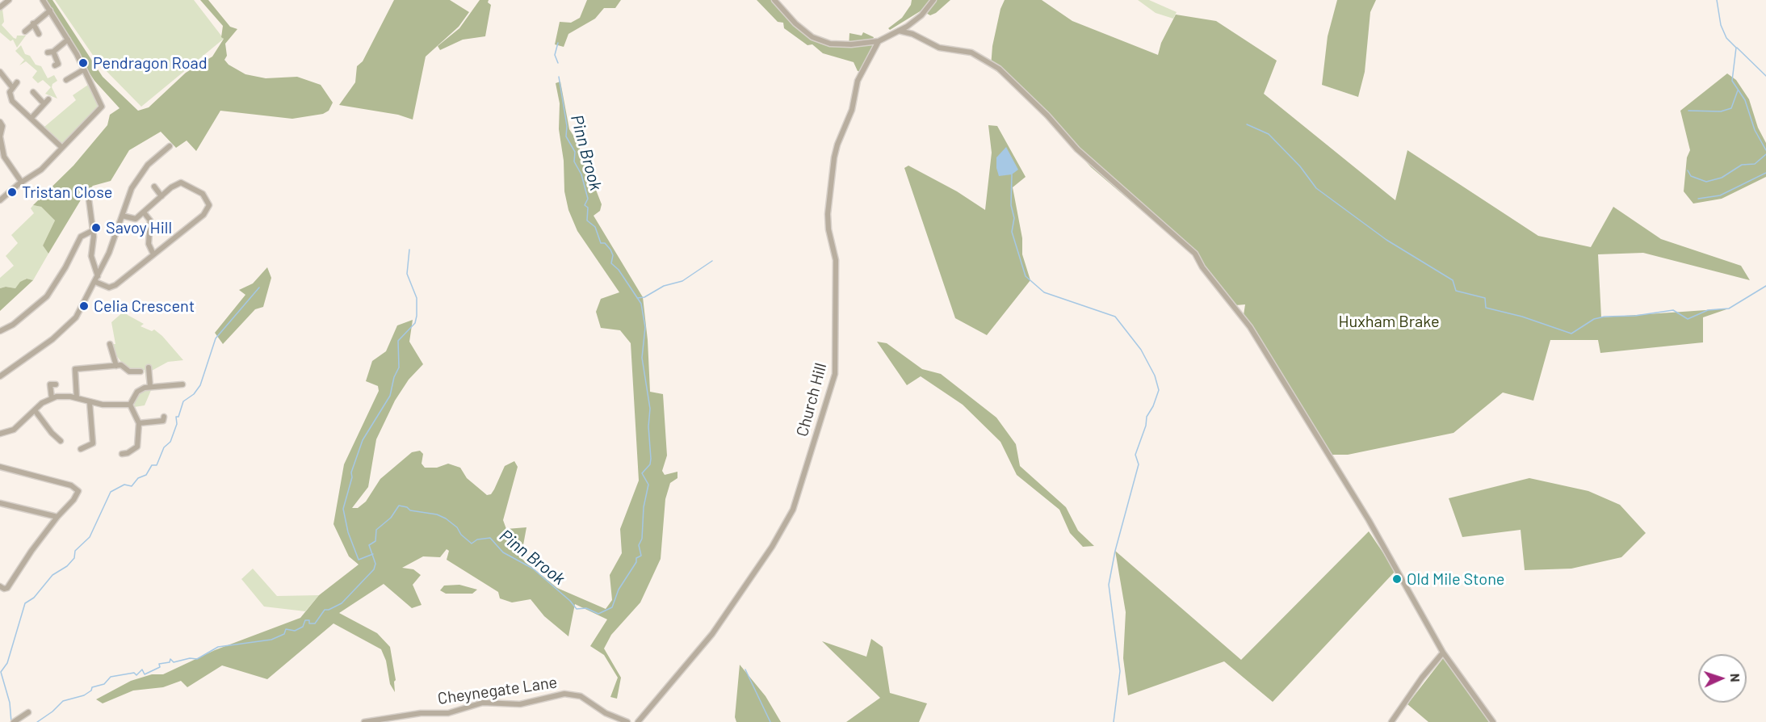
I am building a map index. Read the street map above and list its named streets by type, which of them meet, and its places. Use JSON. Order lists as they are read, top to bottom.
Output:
{
  "streets": {
    "street": ["Church Hill", "Cheynegate Lane"]
  },
  "water": ["Pinn Brook"],
  "parks": ["Huxham Brake"],
  "places": [
    "Pendragon Road",
    "Tristan Close",
    "Savoy Hill",
    "Celia Crescent",
    "Old Mile Stone"
  ],
  "north": "right"
}
